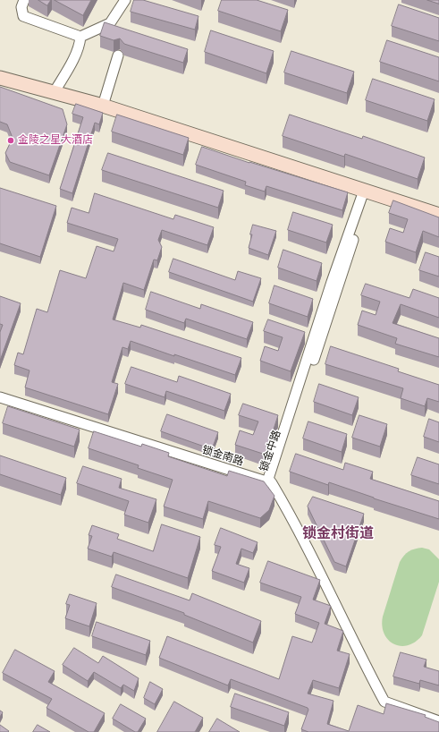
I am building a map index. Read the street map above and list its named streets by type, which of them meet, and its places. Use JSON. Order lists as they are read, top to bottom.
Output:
{
  "streets": {
    "street": ["锁金中路", "锁金南路"]
  },
  "crossings": [
    ["锁金中路", "锁金南路"]
  ],
  "districts": ["锁金村街道"],
  "places": ["金陵之星大酒店"]
}
